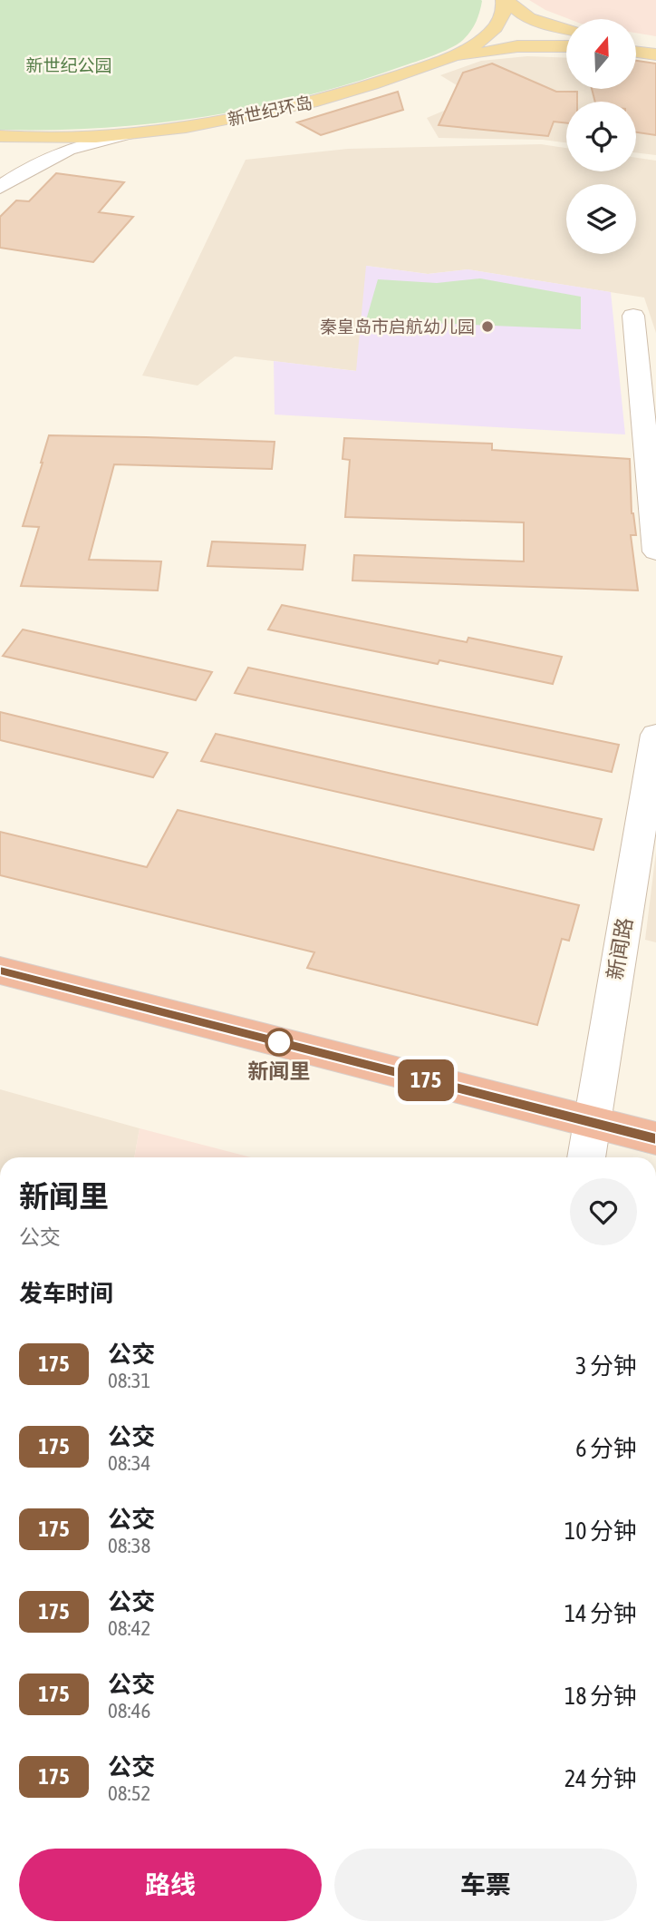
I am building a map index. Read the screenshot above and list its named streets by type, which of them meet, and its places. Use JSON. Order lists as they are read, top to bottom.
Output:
{
  "streets": {
    "main road": ["新世纪环岛"],
    "street": ["新闻路"]
  },
  "parks": ["新世纪公园"],
  "places": ["秦皇岛市启航幼儿园", "新闻里"],
  "lines": ["bus line 175"],
  "north": "top",
  "page": {
    "on_map": "175",
    "heading": [
      ["新闻里", "公交"],
      "发车时间"
    ],
    "list": [
      {
        "mark": "175",
        "name": "公交",
        "note": "08:31",
        "value": "3 分钟"
      },
      {
        "mark": "175",
        "name": "公交",
        "note": "08:34",
        "value": "6 分钟"
      },
      {
        "mark": "175",
        "name": "公交",
        "note": "08:38",
        "value": "10 分钟"
      },
      {
        "mark": "175",
        "name": "公交",
        "note": "08:42",
        "value": "14 分钟"
      },
      {
        "mark": "175",
        "name": "公交",
        "note": "08:46",
        "value": "18 分钟"
      },
      {
        "mark": "175",
        "name": "公交",
        "note": "08:52",
        "value": "24 分钟"
      }
    ],
    "buttons": ["路线", "车票"]
  }
}
